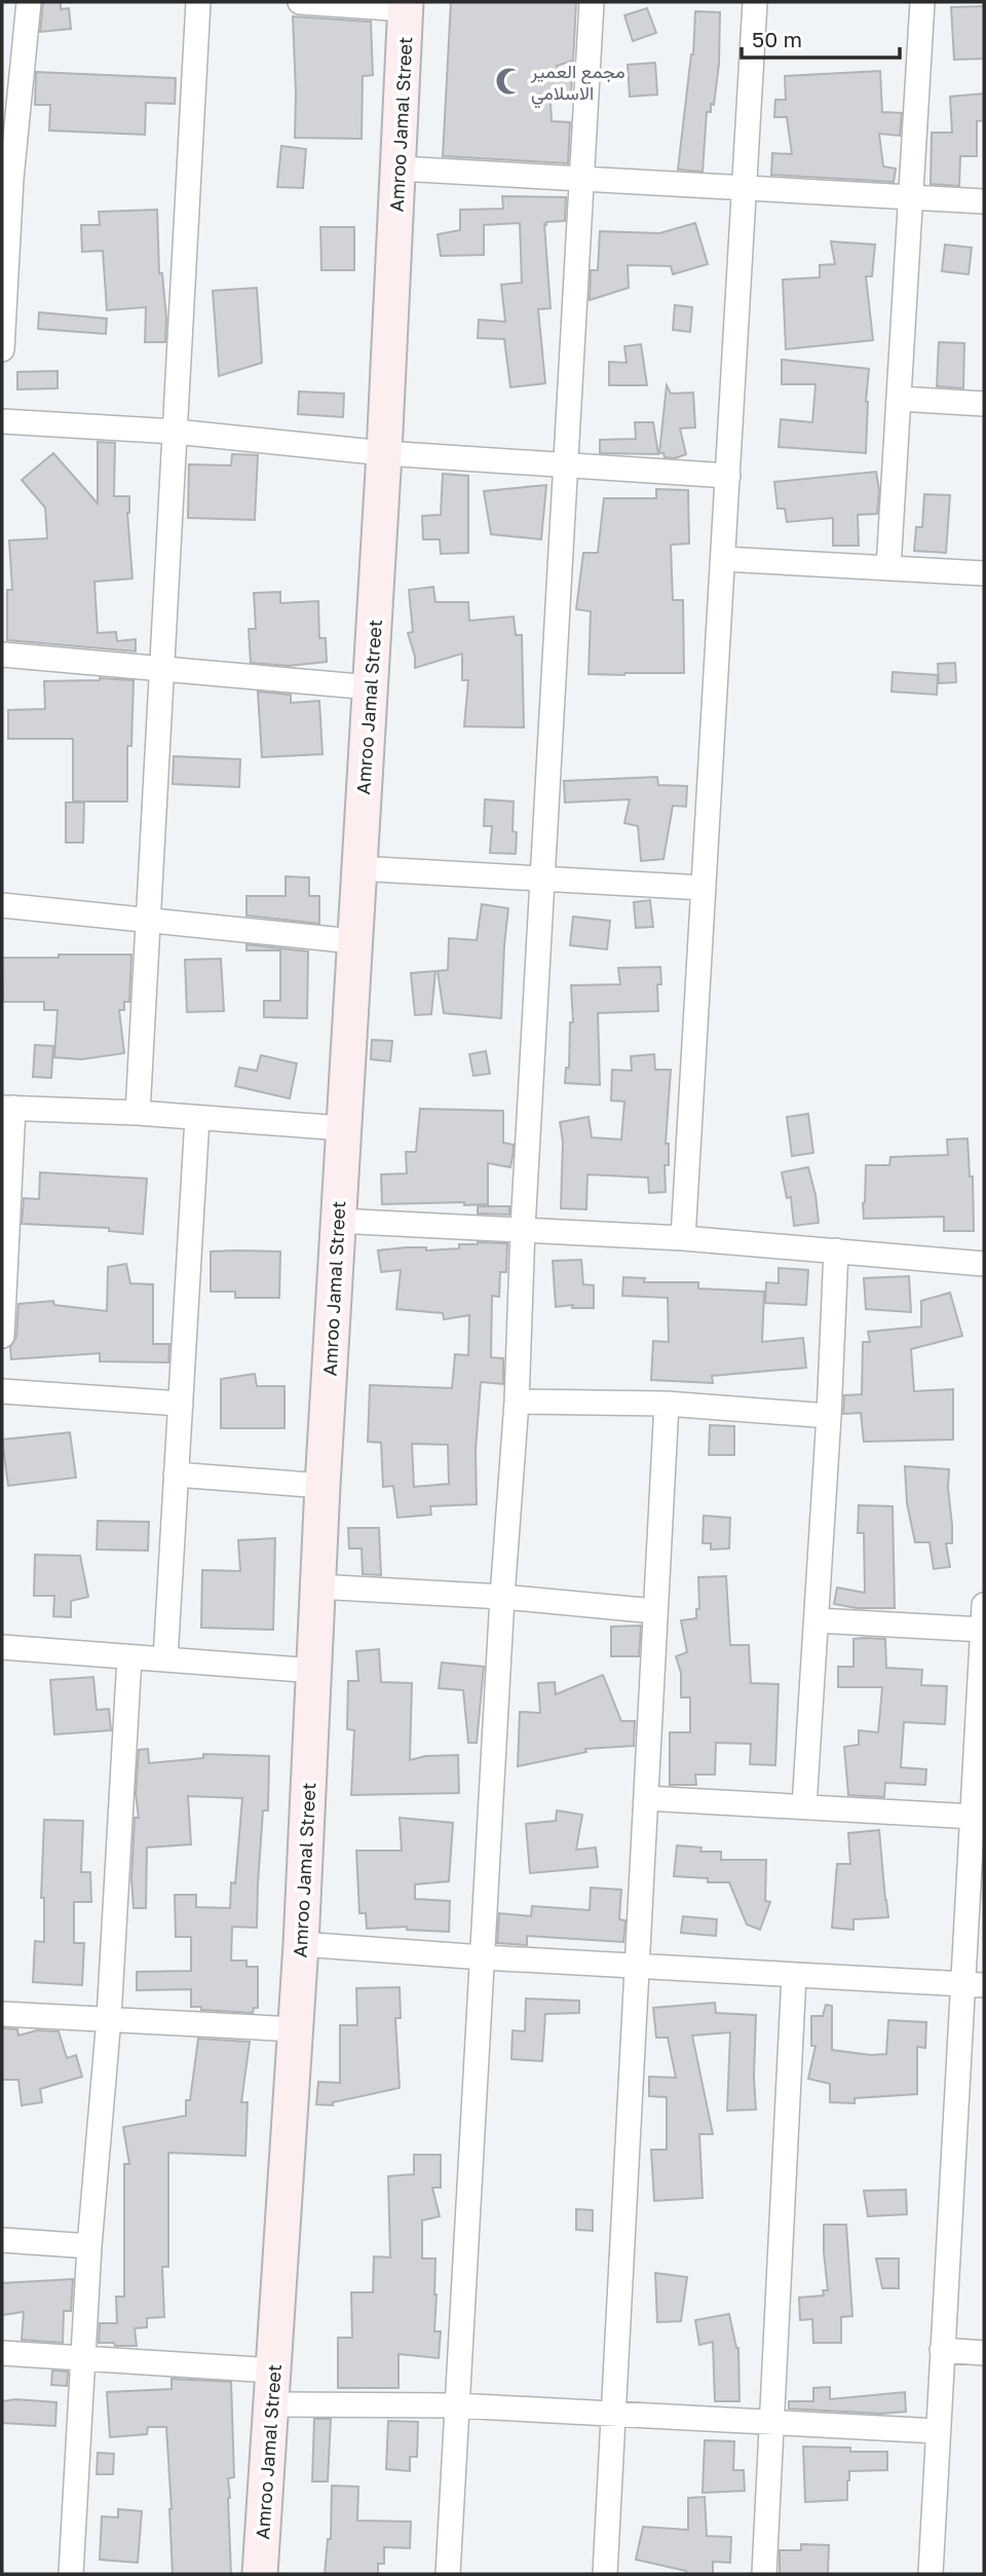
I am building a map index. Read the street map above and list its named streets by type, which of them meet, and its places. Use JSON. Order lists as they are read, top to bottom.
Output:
{
  "streets": {
    "street": ["Amroo Jamal Street"]
  },
  "places": {
    "mosque": ["مجمع العمير الاسلامي"]
  },
  "scale_bar": "50 m"
}
